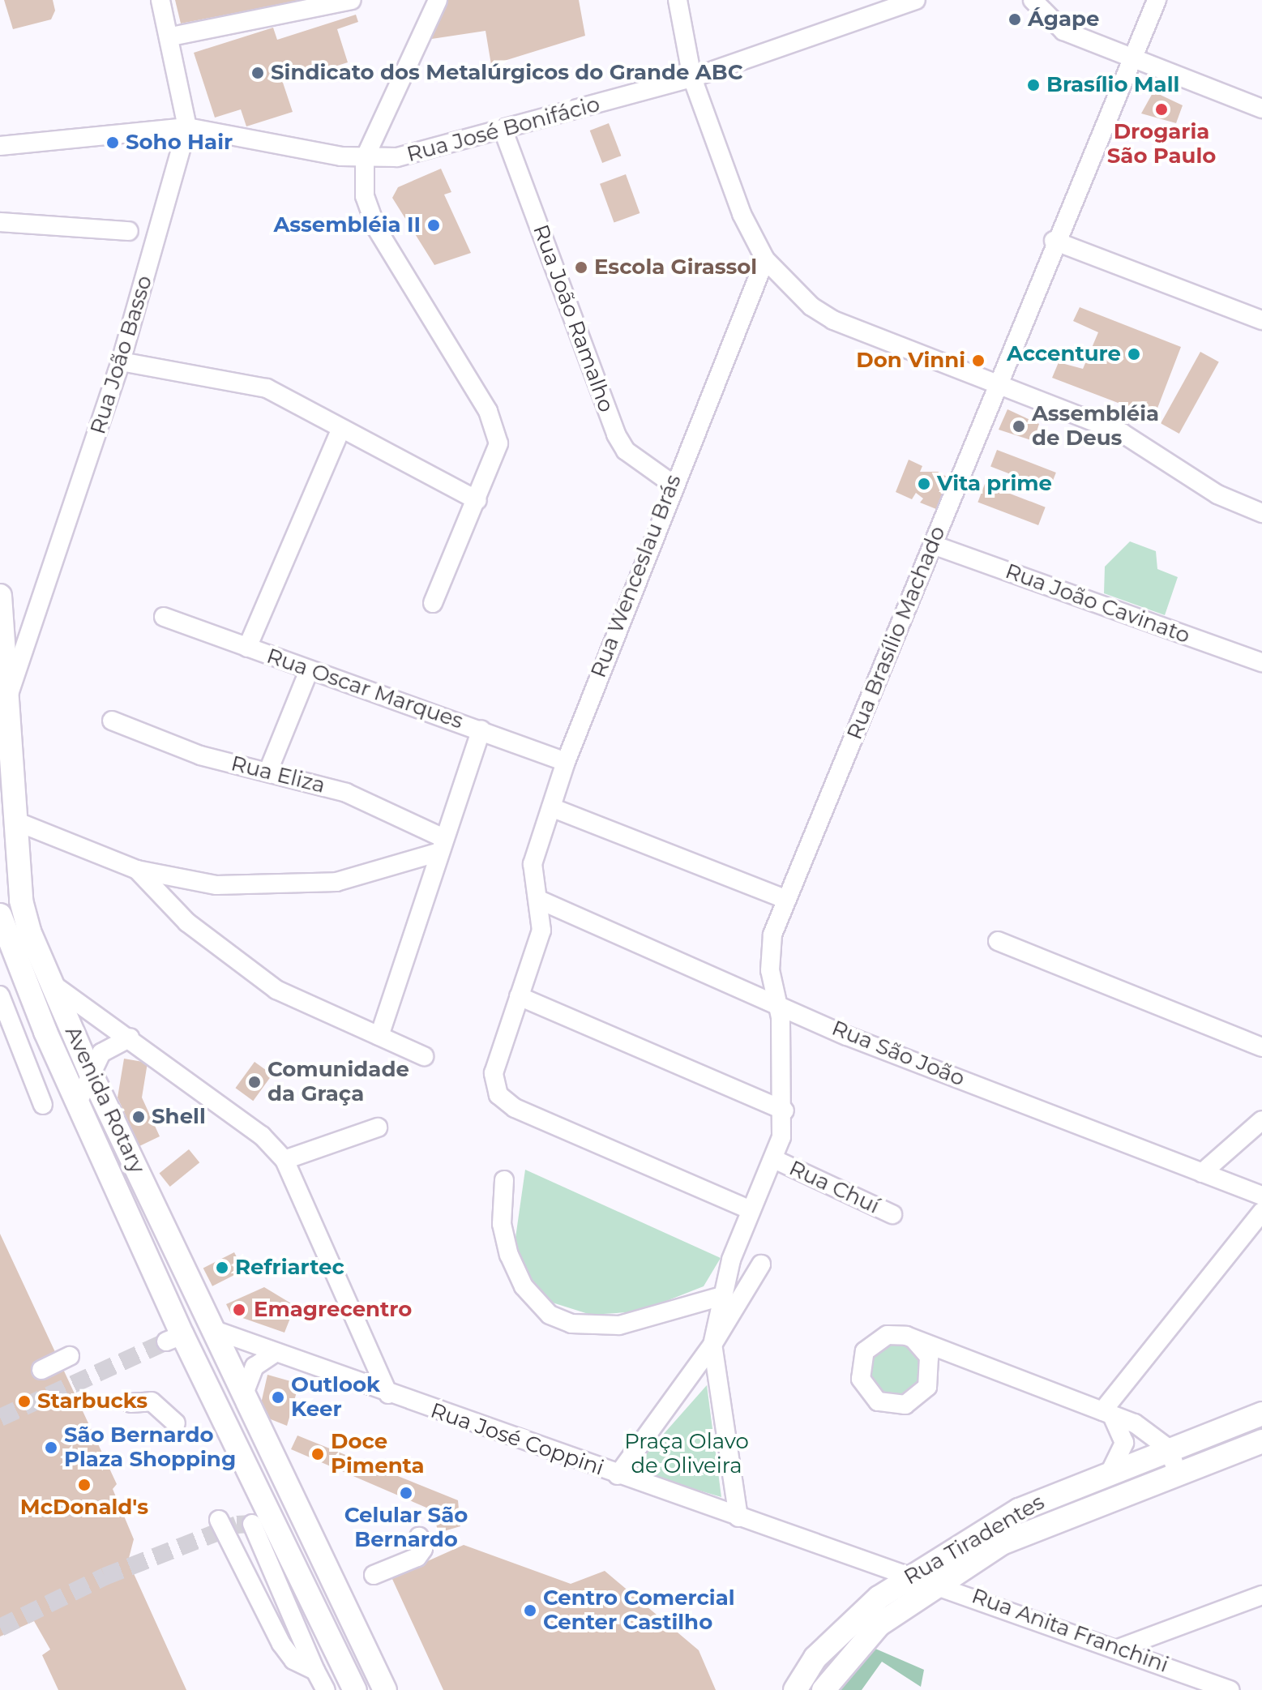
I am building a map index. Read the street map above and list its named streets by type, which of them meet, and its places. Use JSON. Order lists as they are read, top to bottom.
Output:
{
  "streets": {
    "main road": ["Avenida Rotary", "Rua Tiradentes"],
    "street": [
      "Rua José Bonifácio",
      "Rua João Ramalho",
      "Rua João Basso",
      "Rua Wenceslau Brás",
      "Rua João Cavinato",
      "Rua Brasílio Machado",
      "Rua Oscar Marques",
      "Rua Eliza",
      "Rua São João",
      "Rua Chuí",
      "Rua José Coppini",
      "Rua Anita Franchini"
    ]
  },
  "crossings": [
    ["Rua José Bonifácio", "Rua João Ramalho"],
    ["Rua José Bonifácio", "Rua João Basso"],
    ["Rua João Ramalho", "Rua Wenceslau Brás"],
    ["Rua João Basso", "Avenida Rotary"],
    ["Rua Wenceslau Brás", "Rua Brasílio Machado"],
    ["Rua Wenceslau Brás", "Rua Oscar Marques"],
    ["Rua Wenceslau Brás", "Rua São João"],
    ["Rua João Cavinato", "Rua Brasílio Machado"],
    ["Rua Brasílio Machado", "Rua São João"],
    ["Rua Brasílio Machado", "Rua Chuí"],
    ["Avenida Rotary", "Rua José Coppini"],
    ["Rua José Coppini", "Rua Tiradentes"],
    ["Rua José Coppini", "Rua Anita Franchini"],
    ["Rua Tiradentes", "Rua Anita Franchini"]
  ],
  "parks": ["Praça Olavo de Oliveira"],
  "places": [
    "Ágape",
    "Sindicato dos Metalúrgicos do Grande ABC",
    "Brasílio Mall",
    "Drogaria São Paulo",
    "Soho Hair",
    "Assembléia II",
    "Escola Girassol",
    "Accenture",
    "Don Vinni",
    "Assembléia de Deus",
    "Vita prime",
    "Comunidade da Graça",
    "Shell",
    "Refriartec",
    "Emagrecentro",
    "Outlook Keer",
    "Starbucks",
    "São Bernardo Plaza Shopping",
    "Doce Pimenta",
    "McDonald's",
    "Celular São Bernardo",
    "Centro Comercial Center Castilho"
  ]
}
